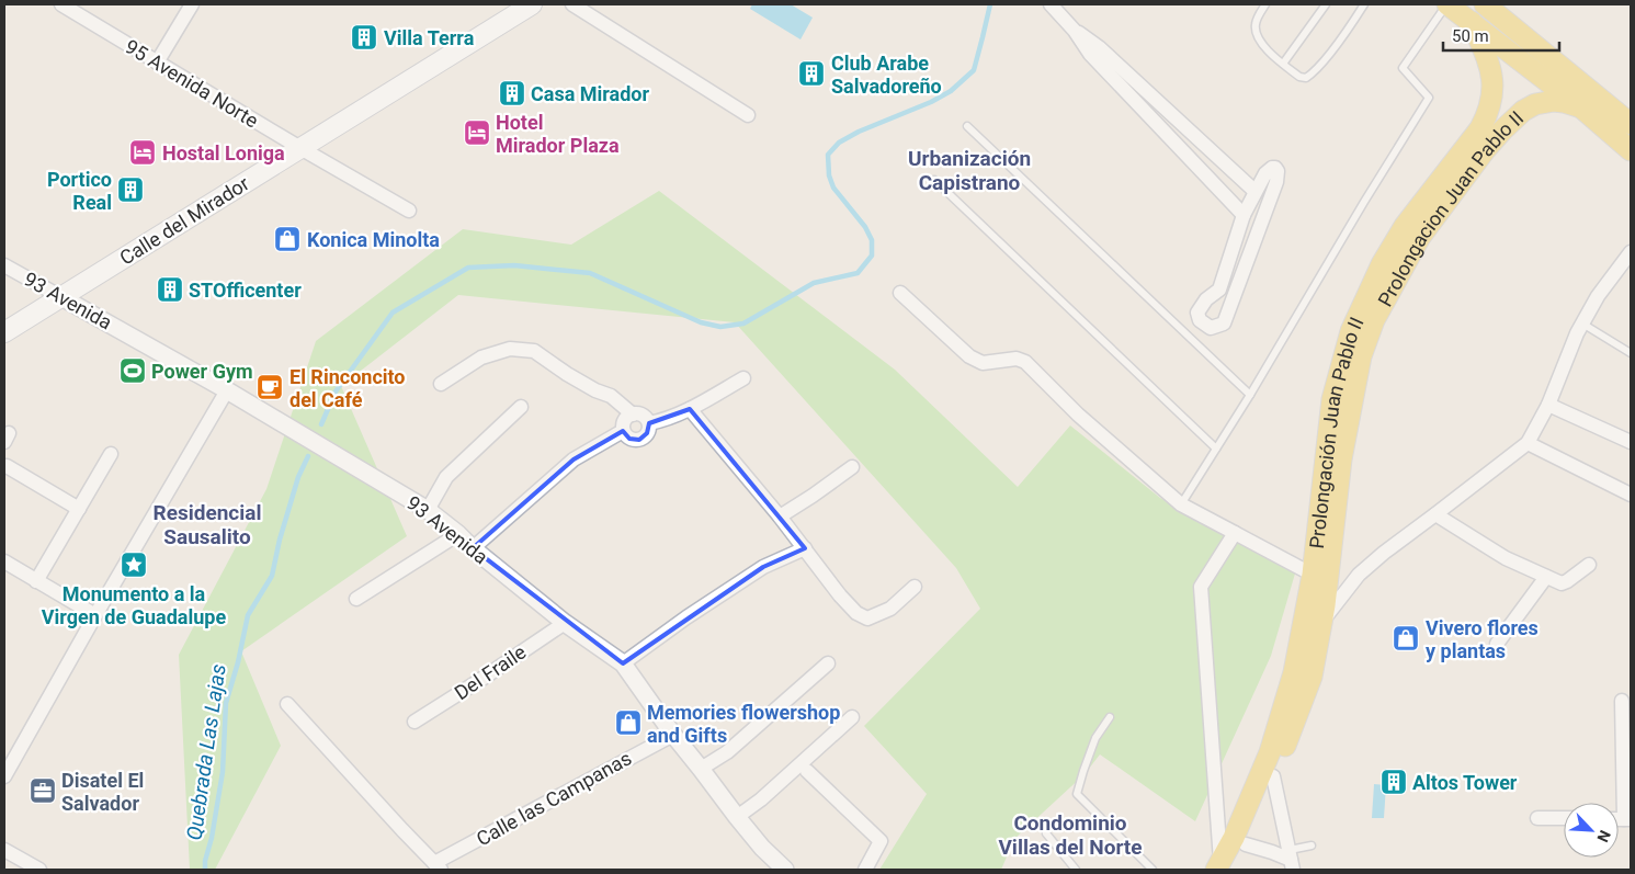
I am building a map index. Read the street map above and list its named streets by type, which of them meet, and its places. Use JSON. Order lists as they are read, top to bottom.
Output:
{
  "streets": {
    "main road": ["Prolongacion Juan Pablo II", "Calle del Mirador", "Prolongación Juan Pablo II"],
    "street": [
      "95 Avenida Norte",
      "93 Avenida",
      "Del Fraile",
      "Calle las Campanas"
    ]
  },
  "crossings": [
    ["95 Avenida Norte", "Calle del Mirador"],
    ["Prolongacion Juan Pablo II", "Prolongación Juan Pablo II"],
    ["Calle del Mirador", "93 Avenida"],
    ["93 Avenida", "Del Fraile"],
    ["93 Avenida", "Calle las Campanas"]
  ],
  "districts": ["Urbanización Capistrano", "Residencial Sausalito", "Condominio Villas del Norte"],
  "water": ["Quebrada Las Lajas"],
  "places": {
    "building": [
      "Villa Terra",
      "Club Arabe Salvadoreño",
      "Casa Mirador",
      "Portico Real",
      "STOfficenter",
      "Altos Tower"
    ],
    "hotel": ["Hotel Mirador Plaza", "Hostal Loniga"],
    "shop": ["Konica Minolta", "Vivero flores y plantas", "Memories flowershop and Gifts"],
    "sports": ["Power Gym"],
    "cafe": ["El Rinconcito del Café"],
    "place": ["Monumento a la Virgen de Guadalupe"],
    "office": ["Disatel El Salvador"]
  },
  "scale_bar": "50 m",
  "north": "bottom right"
}
